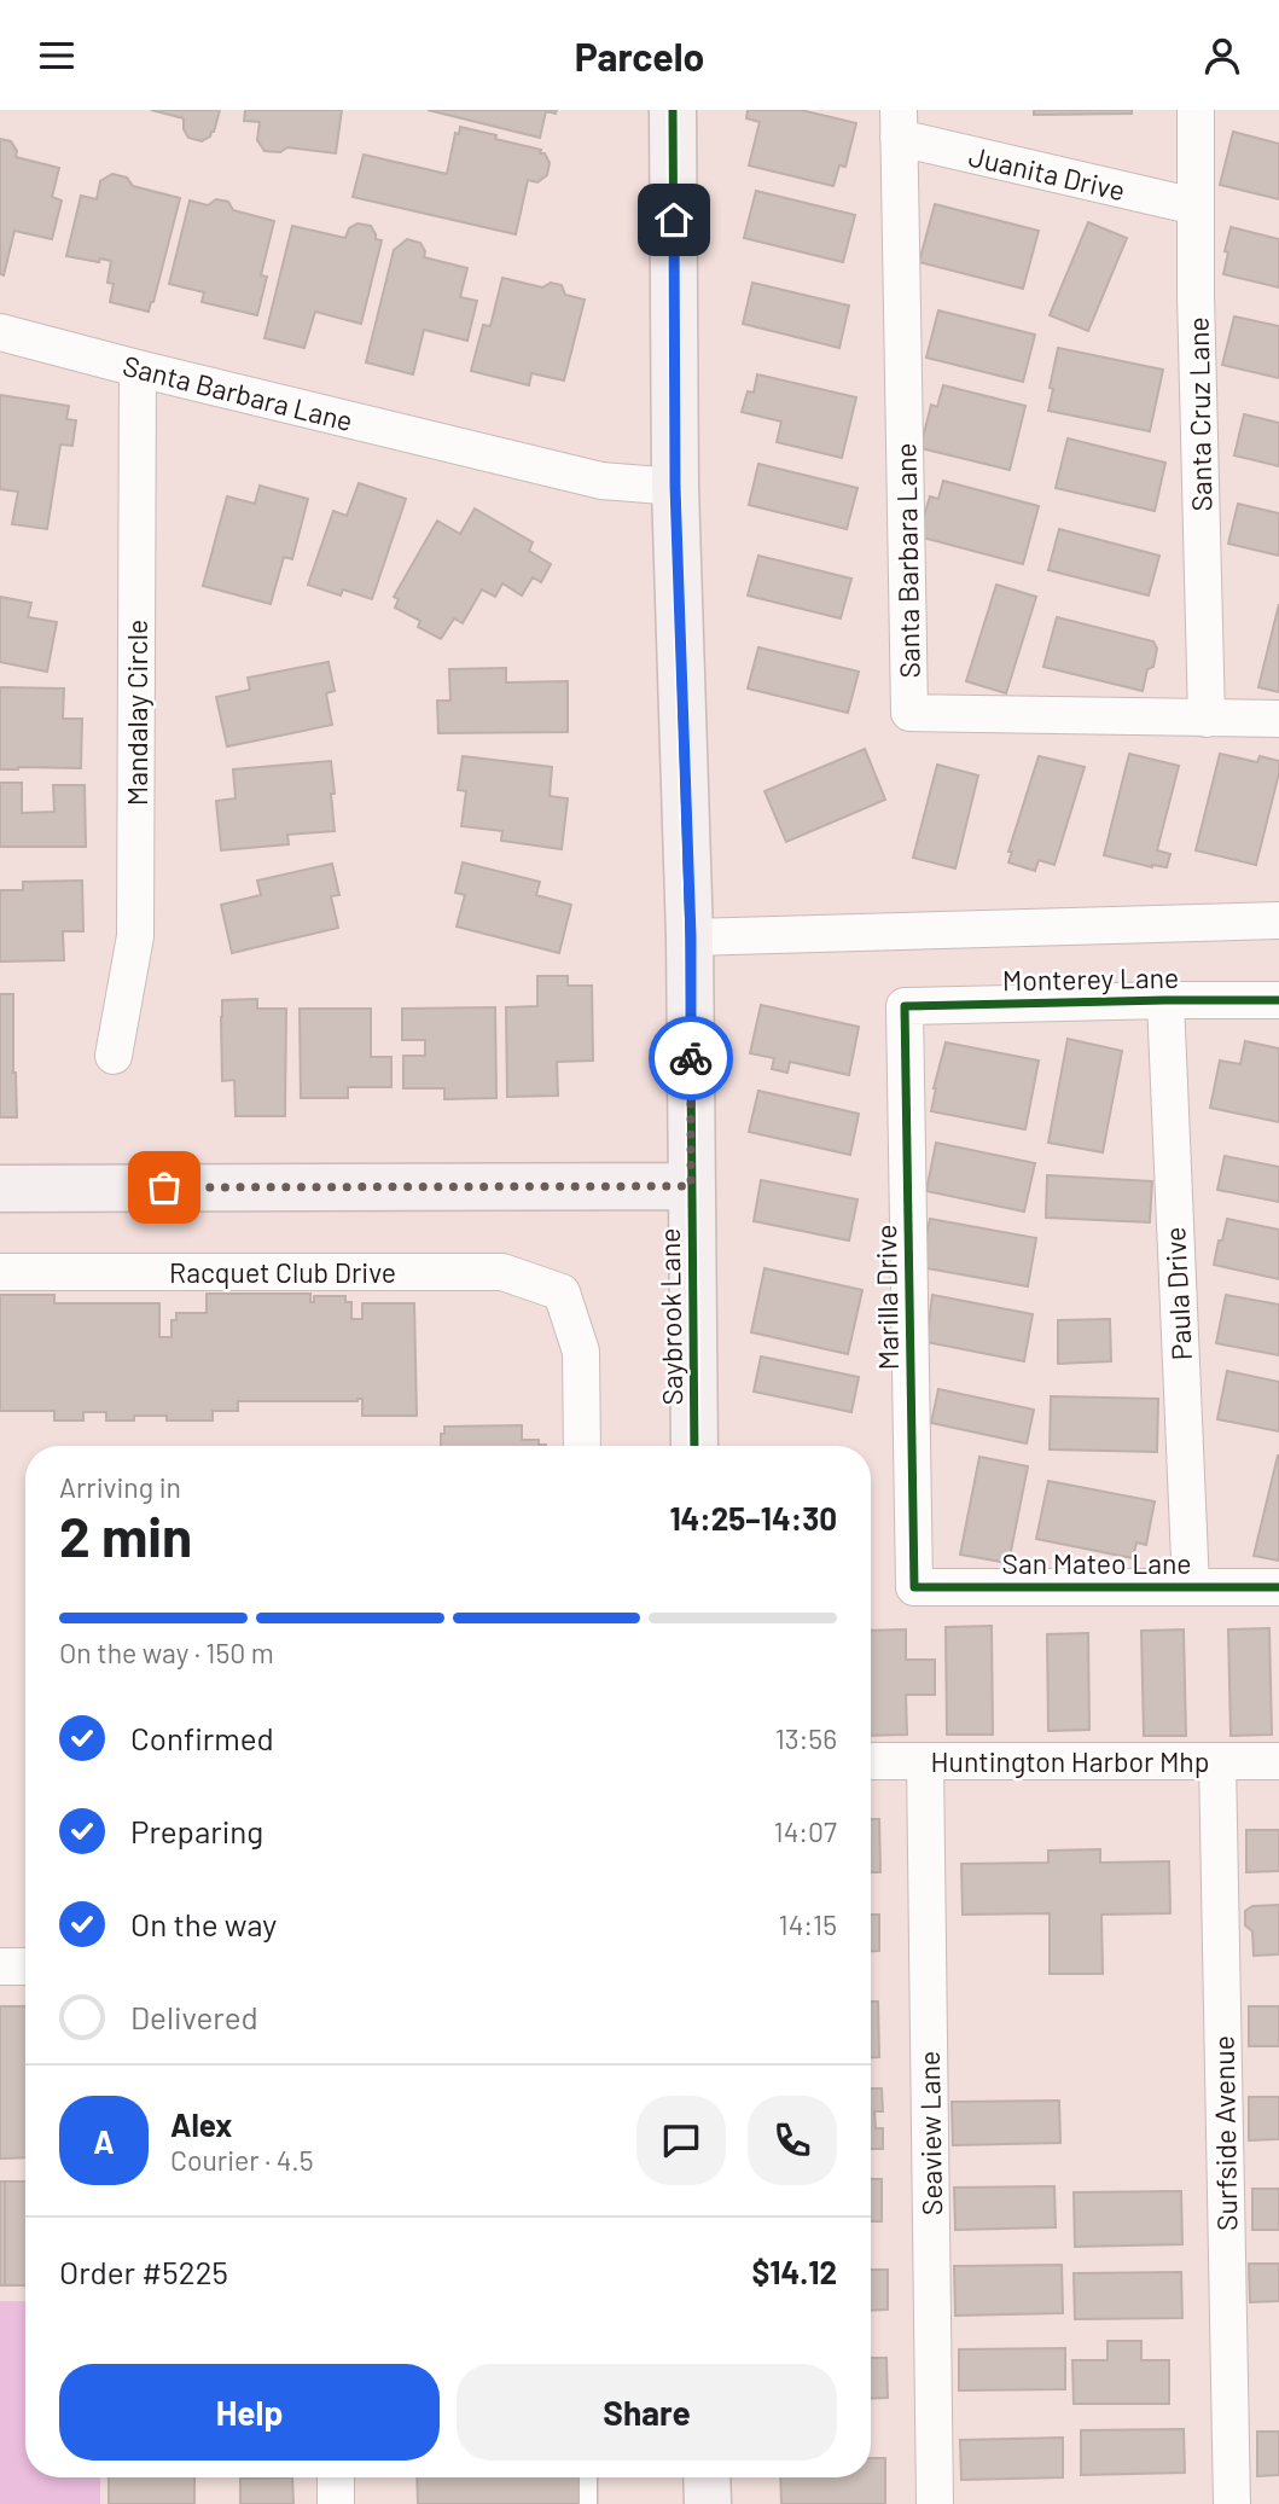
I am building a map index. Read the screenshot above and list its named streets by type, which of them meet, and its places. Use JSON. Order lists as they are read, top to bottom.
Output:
{
  "streets": {
    "main road": ["Saybrook Lane"],
    "street": [
      "Juanita Drive",
      "Santa Barbara Lane",
      "Santa Cruz Lane",
      "Mandalay Circle",
      "Monterey Lane",
      "Racquet Club Drive",
      "Paula Drive",
      "Marilla Drive",
      "San Mateo Lane",
      "Huntington Harbor Mhp",
      "Seaview Lane",
      "Surfside Avenue"
    ]
  },
  "crossings": [
    ["Juanita Drive", "Santa Barbara Lane"],
    ["Juanita Drive", "Santa Cruz Lane"],
    ["Santa Barbara Lane", "Santa Cruz Lane"],
    ["Santa Barbara Lane", "Mandalay Circle"],
    ["Santa Barbara Lane", "Saybrook Lane"],
    ["Monterey Lane", "Paula Drive"],
    ["Monterey Lane", "Marilla Drive"],
    ["Monterey Lane", "Saybrook Lane"],
    ["Paula Drive", "San Mateo Lane"],
    ["Marilla Drive", "San Mateo Lane"],
    ["Huntington Harbor Mhp", "Seaview Lane"],
    ["Huntington Harbor Mhp", "Surfside Avenue"]
  ],
  "page": {
    "header": "Parcelo",
    "heading": ["2 min", "Arriving in", "14:25–14:30"],
    "panel": [
      "Alex",
      "Courier · 4.5",
      "Order #5225",
      "$14.12"
    ],
    "bar": "On the way · 150 m",
    "list": [
      ["Confirmed", "13:56"],
      ["Preparing", "14:07"],
      ["On the way", "14:15"],
      "Delivered"
    ],
    "round": "A",
    "buttons": ["Help", "Share"]
  }
}
